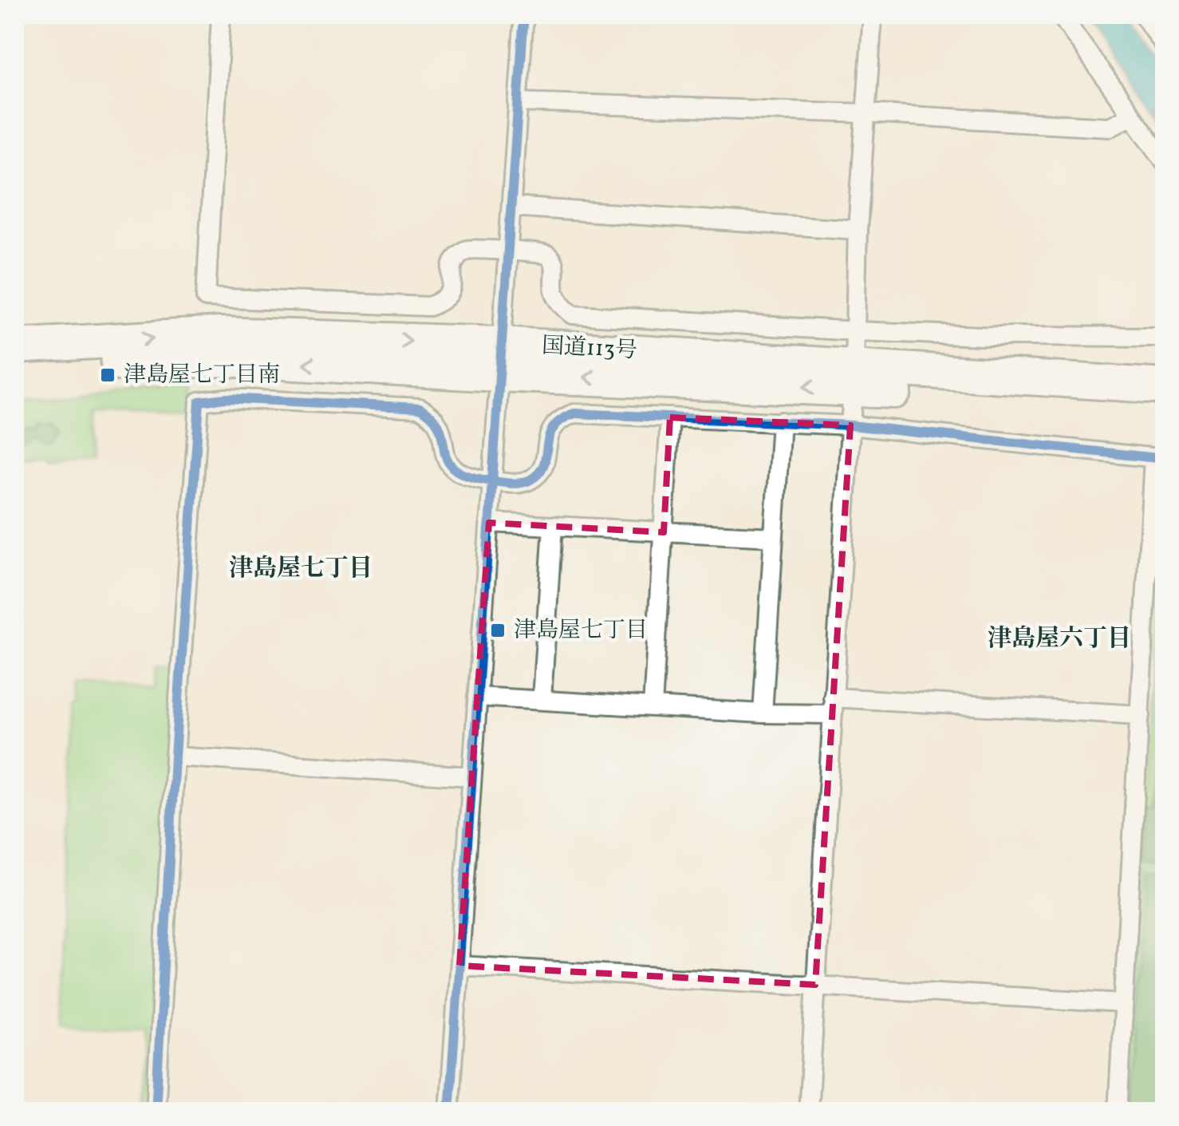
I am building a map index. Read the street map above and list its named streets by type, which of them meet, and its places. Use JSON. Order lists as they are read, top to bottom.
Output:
{
  "streets": {
    "highway": ["国道113号"]
  },
  "districts": ["津島屋七丁目", "津島屋六丁目"],
  "places": {
    "transit": ["津島屋七丁目南", "津島屋七丁目"]
  }
}
